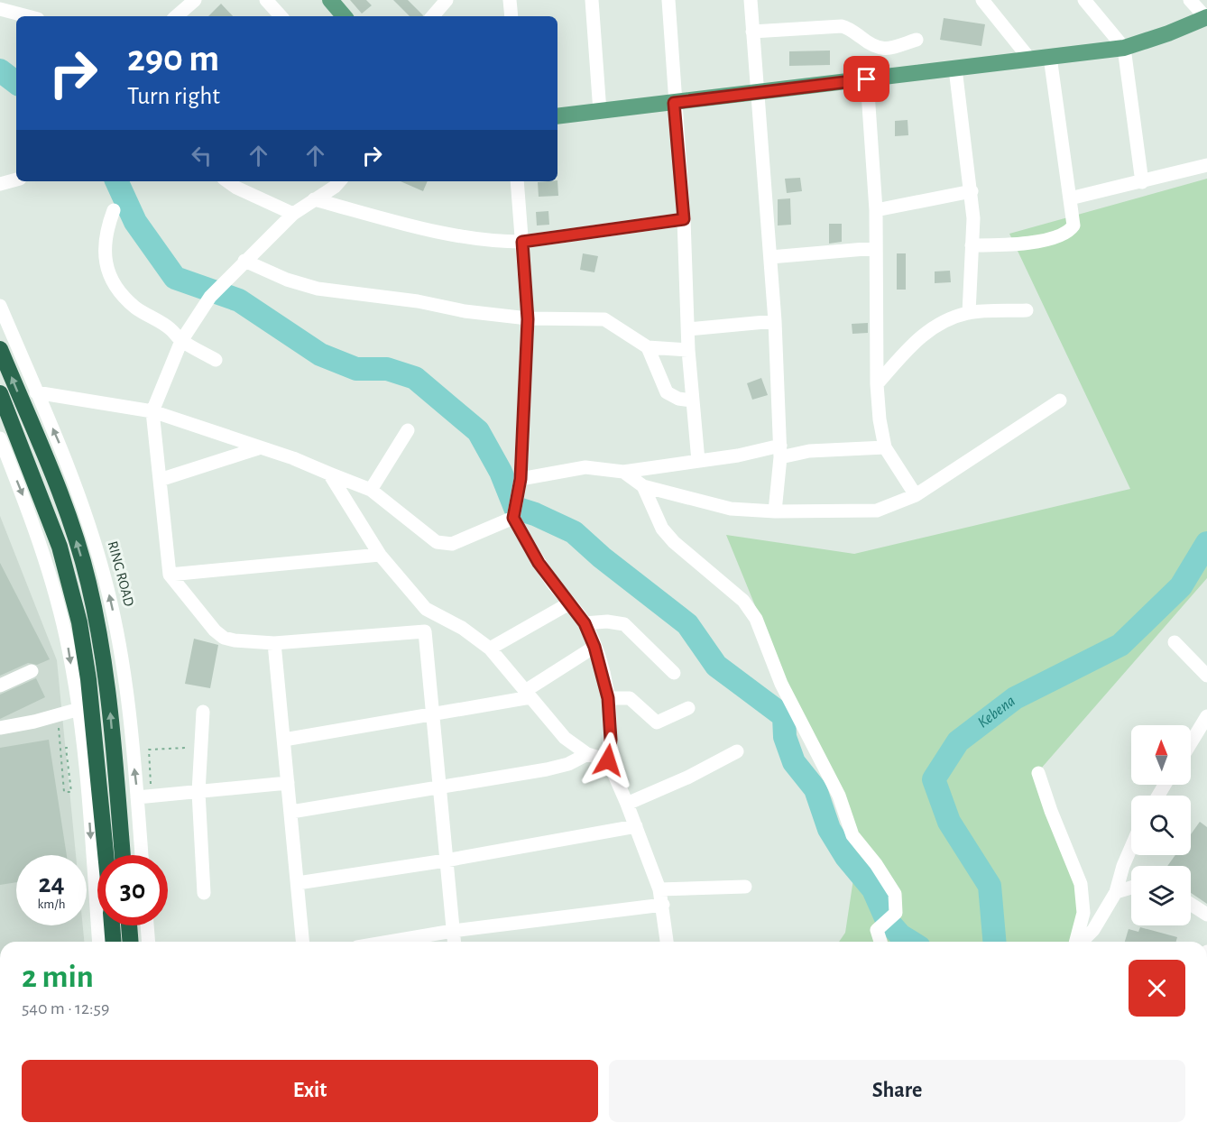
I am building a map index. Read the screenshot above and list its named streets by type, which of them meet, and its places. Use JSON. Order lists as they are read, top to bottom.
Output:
{
  "streets": {
    "street": ["RING ROAD"]
  },
  "water": ["Kebena"],
  "north": "top",
  "page": {
    "turn": ["290 m", "Turn right"],
    "speed": "24 km/h",
    "limit": "30",
    "heading": ["2 min", "540 m · 12:59"],
    "buttons": ["Exit", "Share"]
  }
}
